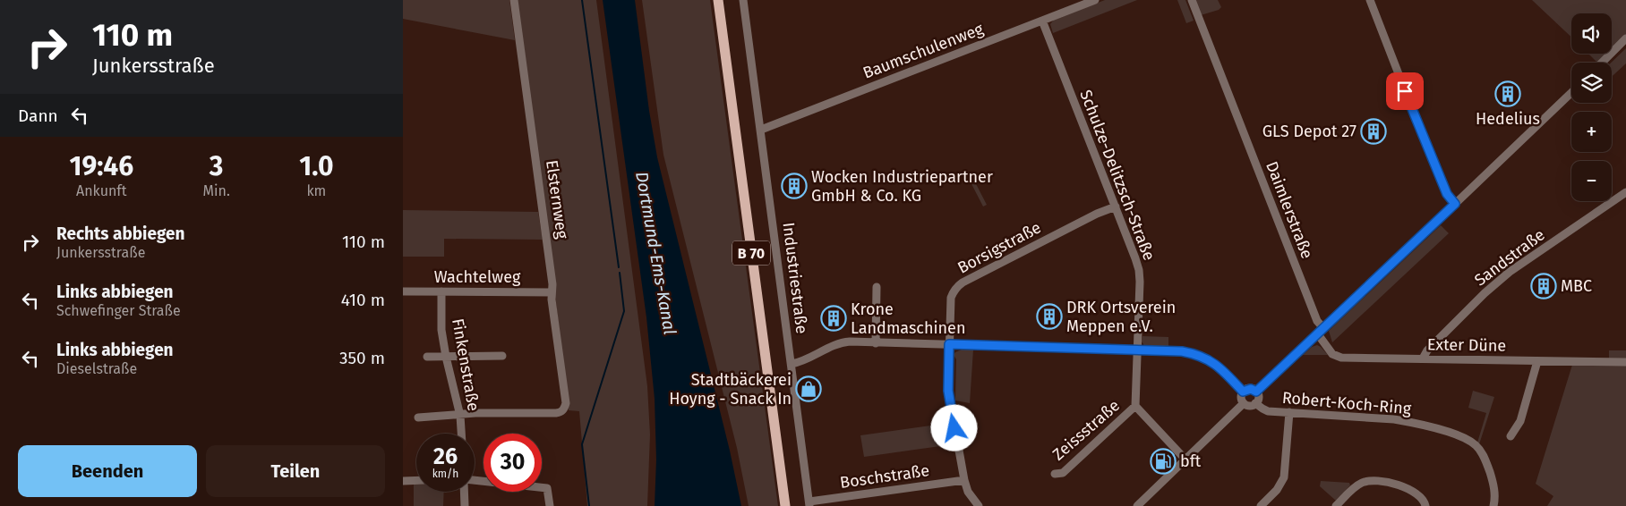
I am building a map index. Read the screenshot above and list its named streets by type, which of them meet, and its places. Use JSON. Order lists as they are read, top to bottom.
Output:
{
  "streets": {
    "main road": ["B 70"],
    "street": [
      "Baumschulenweg",
      "Schulze-Delitzsch-Straße",
      "Elsternweg",
      "Daimlerstraße",
      "Borsigstraße",
      "Sandstraße",
      "Wachtelweg",
      "Industriestraße",
      "Exter Düne",
      "Finkenstraße",
      "Robert-Koch-Ring",
      "Zeissstraße",
      "Boschstraße"
    ]
  },
  "crossings": [
    ["Baumschulenweg", "Schulze-Delitzsch-Straße"],
    ["Baumschulenweg", "Industriestraße"],
    ["Schulze-Delitzsch-Straße", "Borsigstraße"],
    ["Schulze-Delitzsch-Straße", "Zeissstraße"],
    ["Elsternweg", "Wachtelweg"],
    ["Elsternweg", "Finkenstraße"],
    ["Daimlerstraße", "Exter Düne"],
    ["Borsigstraße", "Boschstraße"],
    ["Sandstraße", "Exter Düne"],
    ["Wachtelweg", "Finkenstraße"],
    ["Industriestraße", "Boschstraße"]
  ],
  "water": ["Dortmund-Ems-Kanal"],
  "places": {
    "building": [
      "Hedelius",
      "GLS Depot 27",
      "Wocken Industriepartner GmbH & Co. KG",
      "MBC",
      "DRK Ortsverein Meppen e.V.",
      "Krone Landmaschinen"
    ],
    "shop": ["Stadtbäckerei Hoyng - Snack In"],
    "fuel station": ["bft"]
  },
  "page": {
    "turn": ["110 m", "Junkersstraße"],
    "map_buttons": ["+", "−"],
    "then": "Dann",
    "eta": [
      "19:46",
      "Ankunft",
      "3",
      "Min.",
      "1.0",
      "km"
    ],
    "list": [
      {
        "name": "Rechts abbiegen",
        "note": "Junkersstraße",
        "value": "110 m"
      },
      {
        "name": "Links abbiegen",
        "note": "Schwefinger Straße",
        "value": "410 m"
      },
      {
        "name": "Links abbiegen",
        "note": "Dieselstraße",
        "value": "350 m"
      }
    ],
    "speed": "26 km/h",
    "limit": "30",
    "buttons": ["Beenden", "Teilen"]
  }
}
